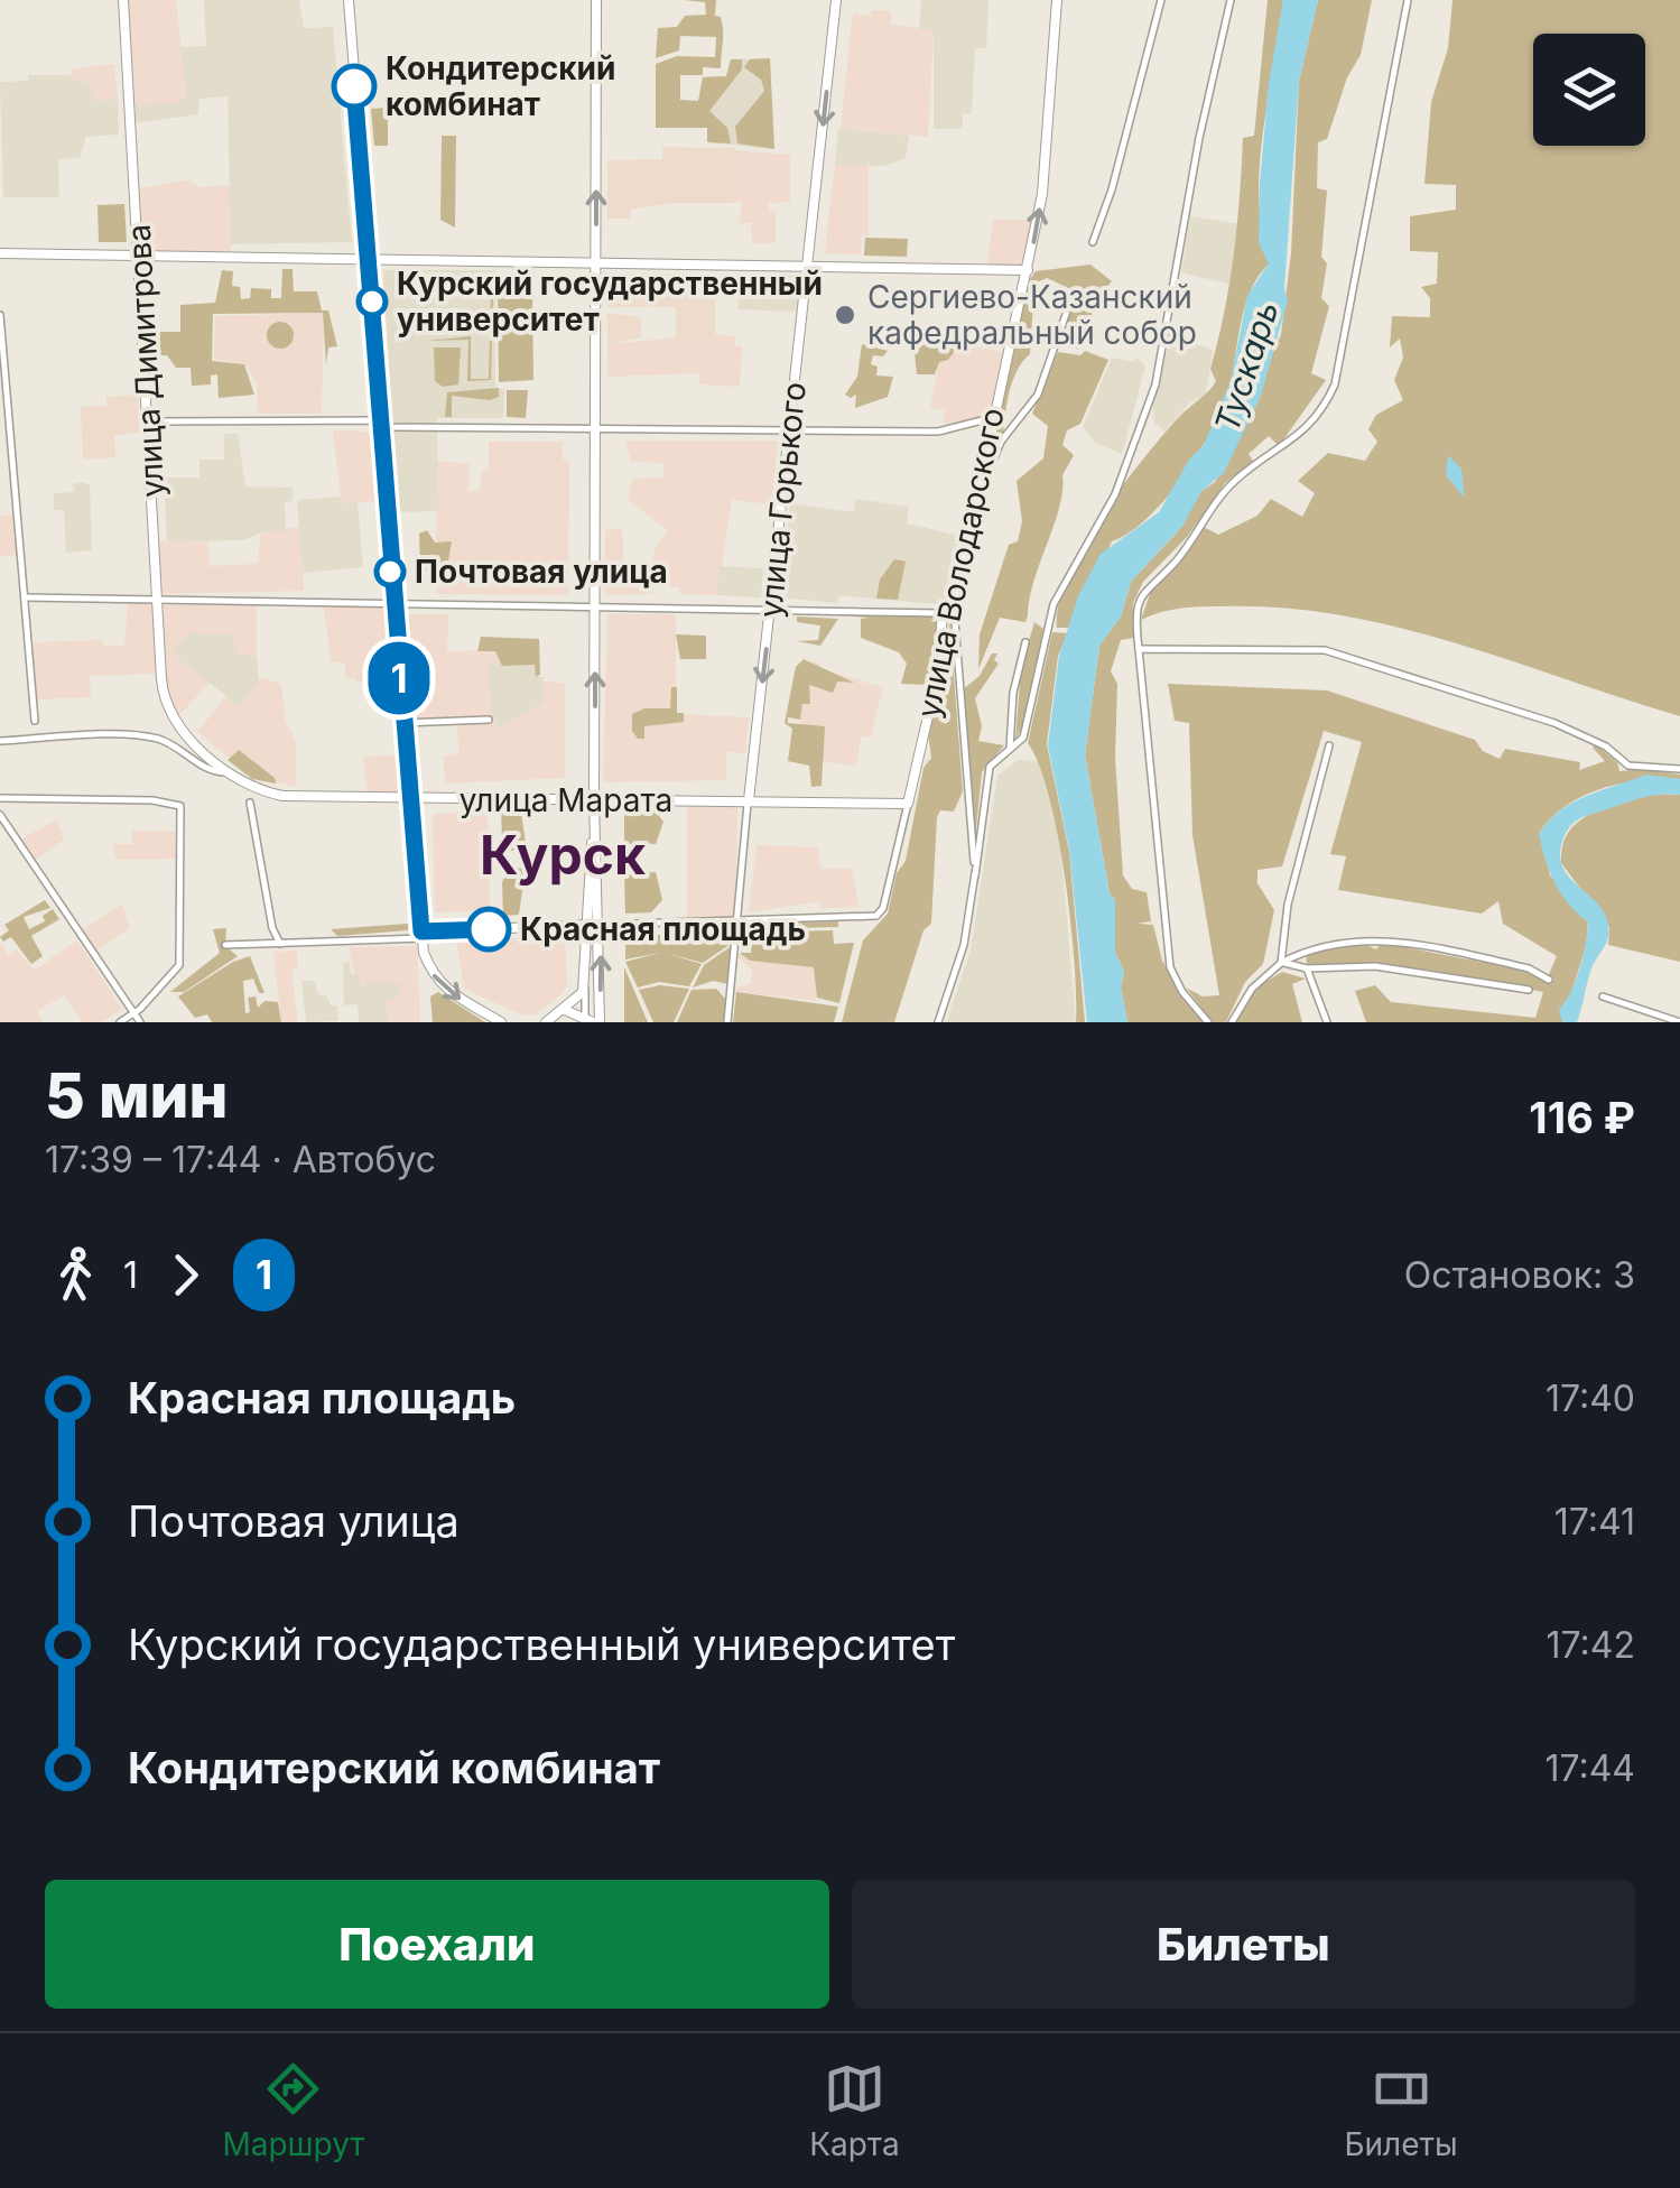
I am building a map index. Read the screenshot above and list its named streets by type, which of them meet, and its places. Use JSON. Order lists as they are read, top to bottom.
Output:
{
  "streets": {
    "main road": [
      "улица Димитрова",
      "улица Горького",
      "улица Володарского",
      "улица Марата"
    ]
  },
  "crossings": [
    ["улица Димитрова", "улица Марата"],
    ["улица Горького", "улица Марата"],
    ["улица Володарского", "улица Марата"]
  ],
  "one_way": ["улица Горького"],
  "districts": ["Курск"],
  "water": ["Тускарь"],
  "places": [
    "Кондитерский комбинат",
    "Курский государственный университет",
    "Сергиево-Казанский кафедральный собор",
    "Почтовая улица",
    "Красная площадь"
  ],
  "lines": ["bus line 1"],
  "page": {
    "on_map": "1",
    "heading": ["5 мин", "17:39 – 17:44 · Автобус", "116 ₽"],
    "legs": ["1", "1", "Остановок: 3"],
    "list": [
      {
        "name": "Красная площадь",
        "value": "17:40"
      },
      {
        "name": "Почтовая улица",
        "value": "17:41"
      },
      {
        "name": "Курский государственный университет",
        "value": "17:42"
      },
      {
        "name": "Кондитерский комбинат",
        "value": "17:44"
      }
    ],
    "buttons": ["Поехали", "Билеты"],
    "tabs": ["Маршрут", "Карта", "Билеты"]
  }
}
